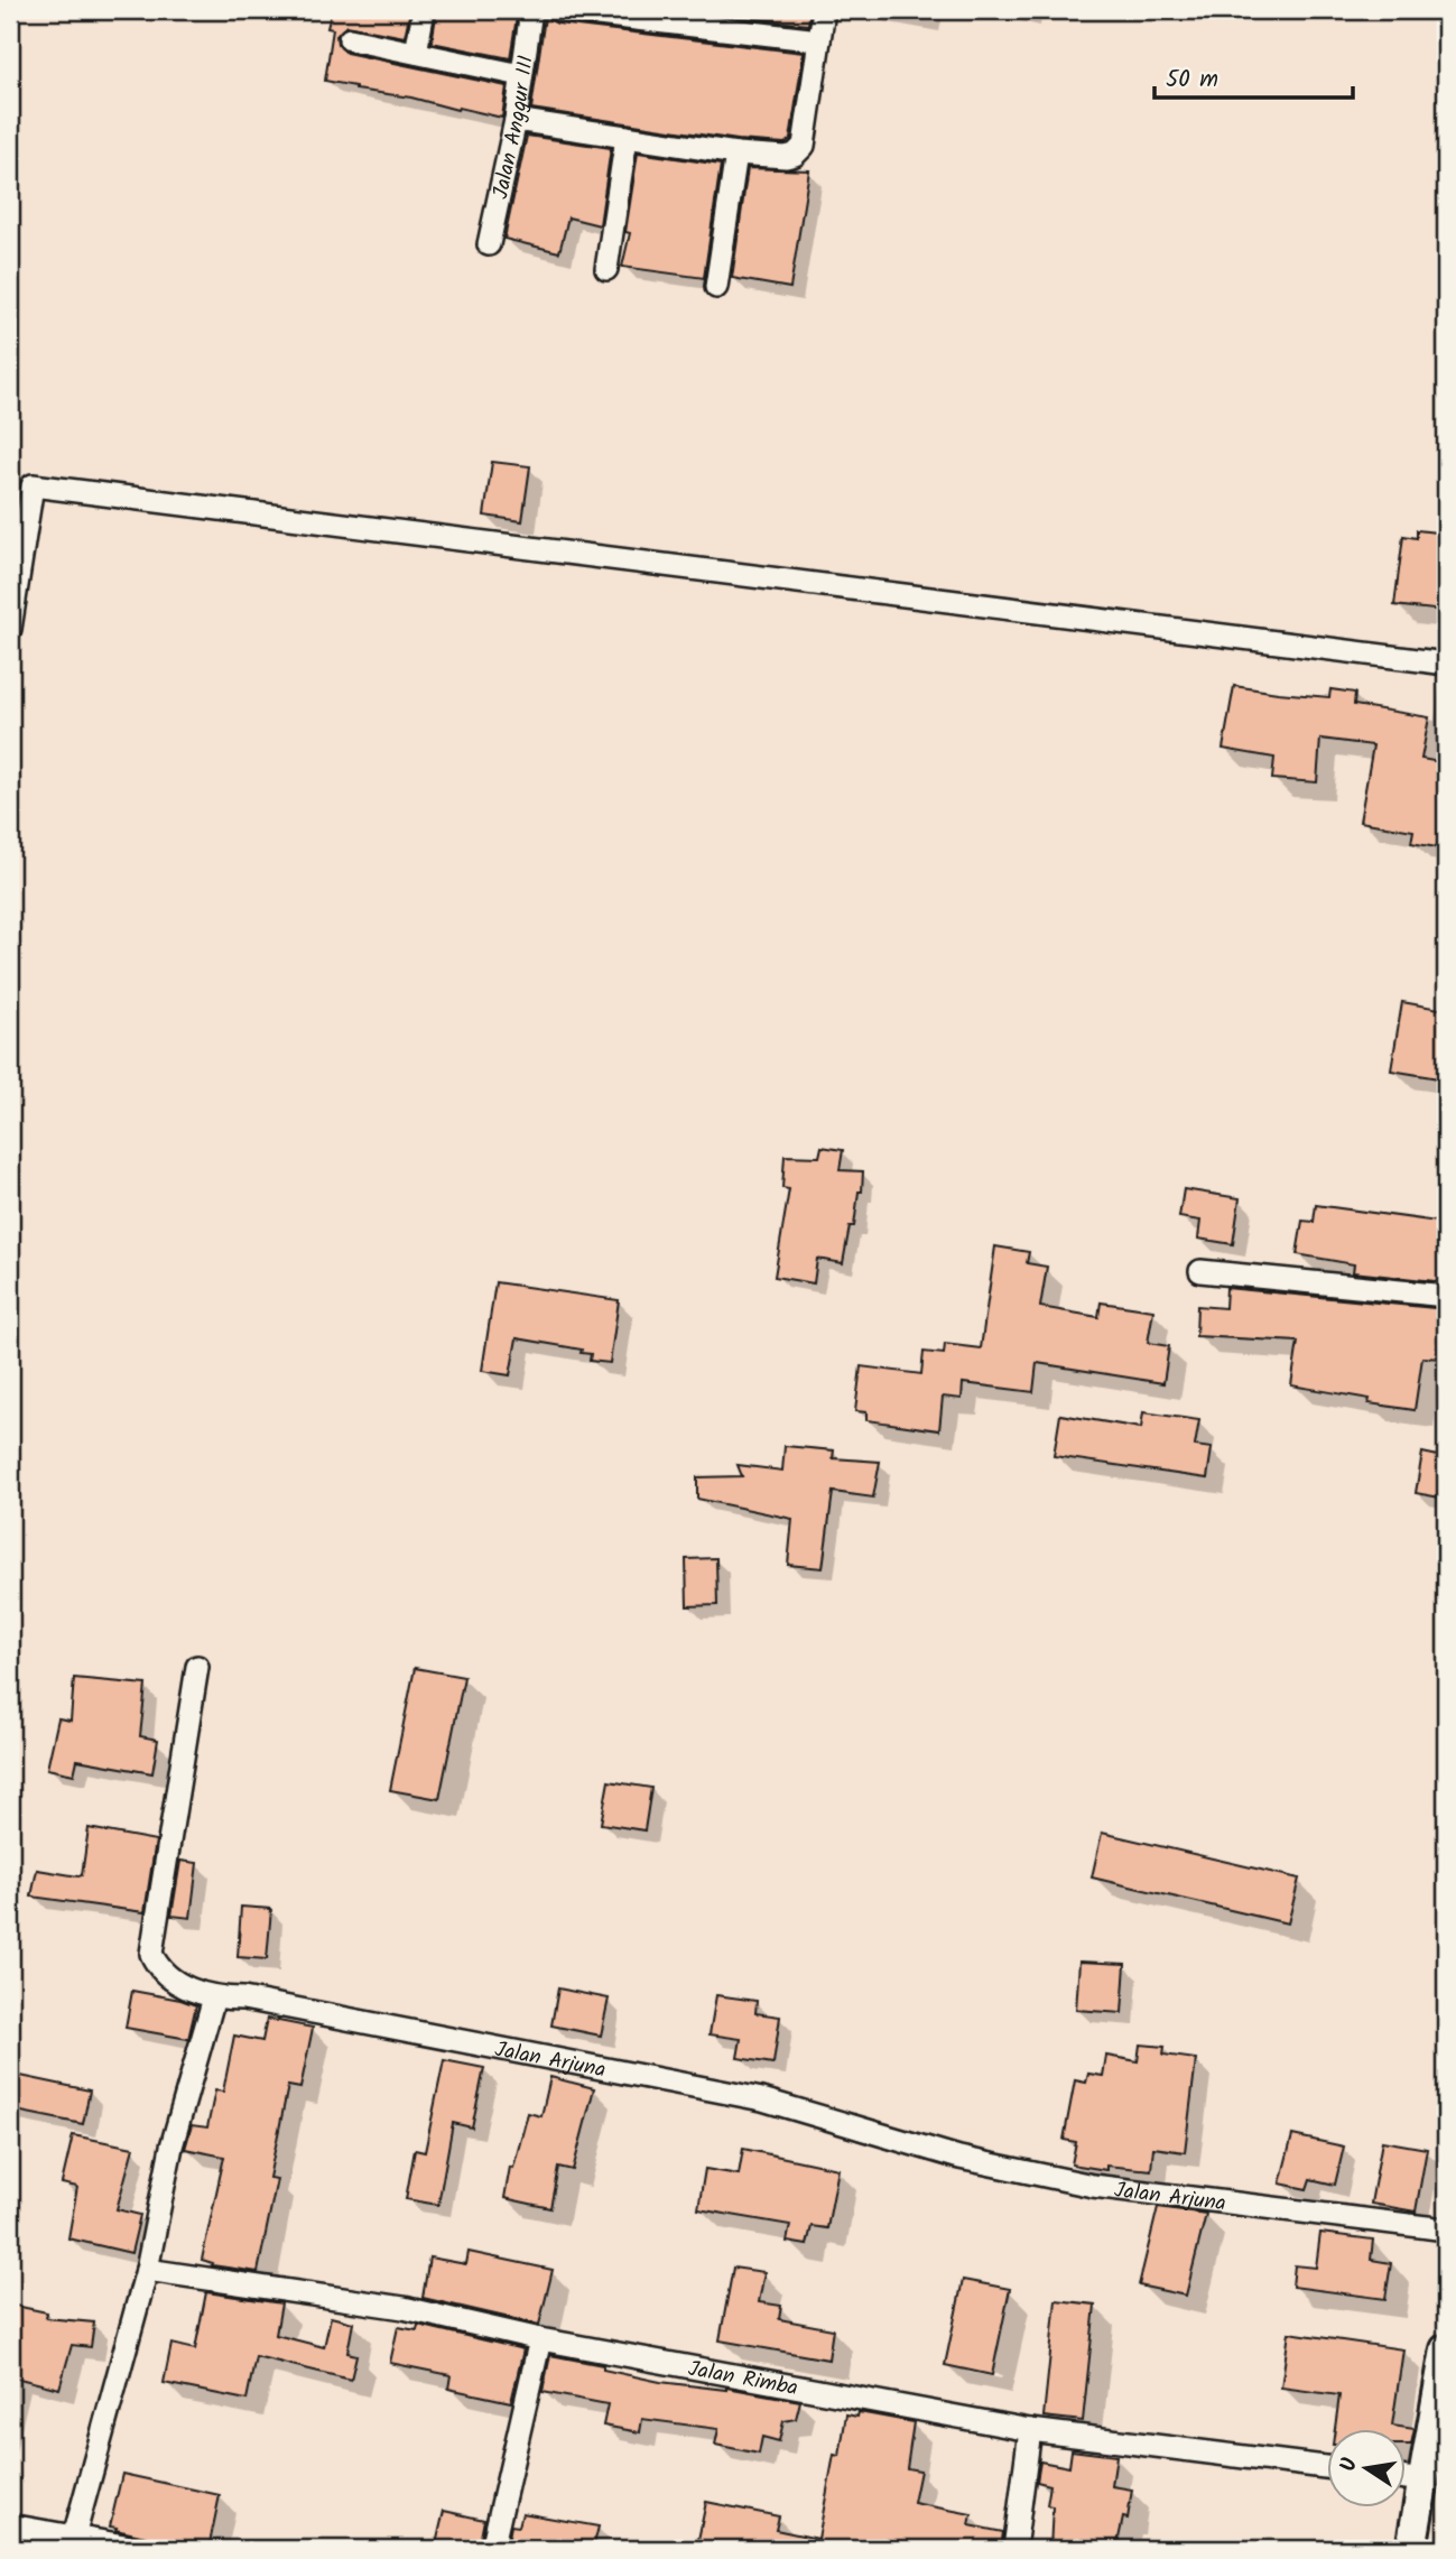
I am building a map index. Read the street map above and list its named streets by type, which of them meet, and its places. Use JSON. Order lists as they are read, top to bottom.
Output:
{
  "streets": {
    "street": ["Jalan Anggur III", "Jalan Arjuna", "Jalan Rimba"]
  },
  "scale_bar": "50 m",
  "north": "left"
}
